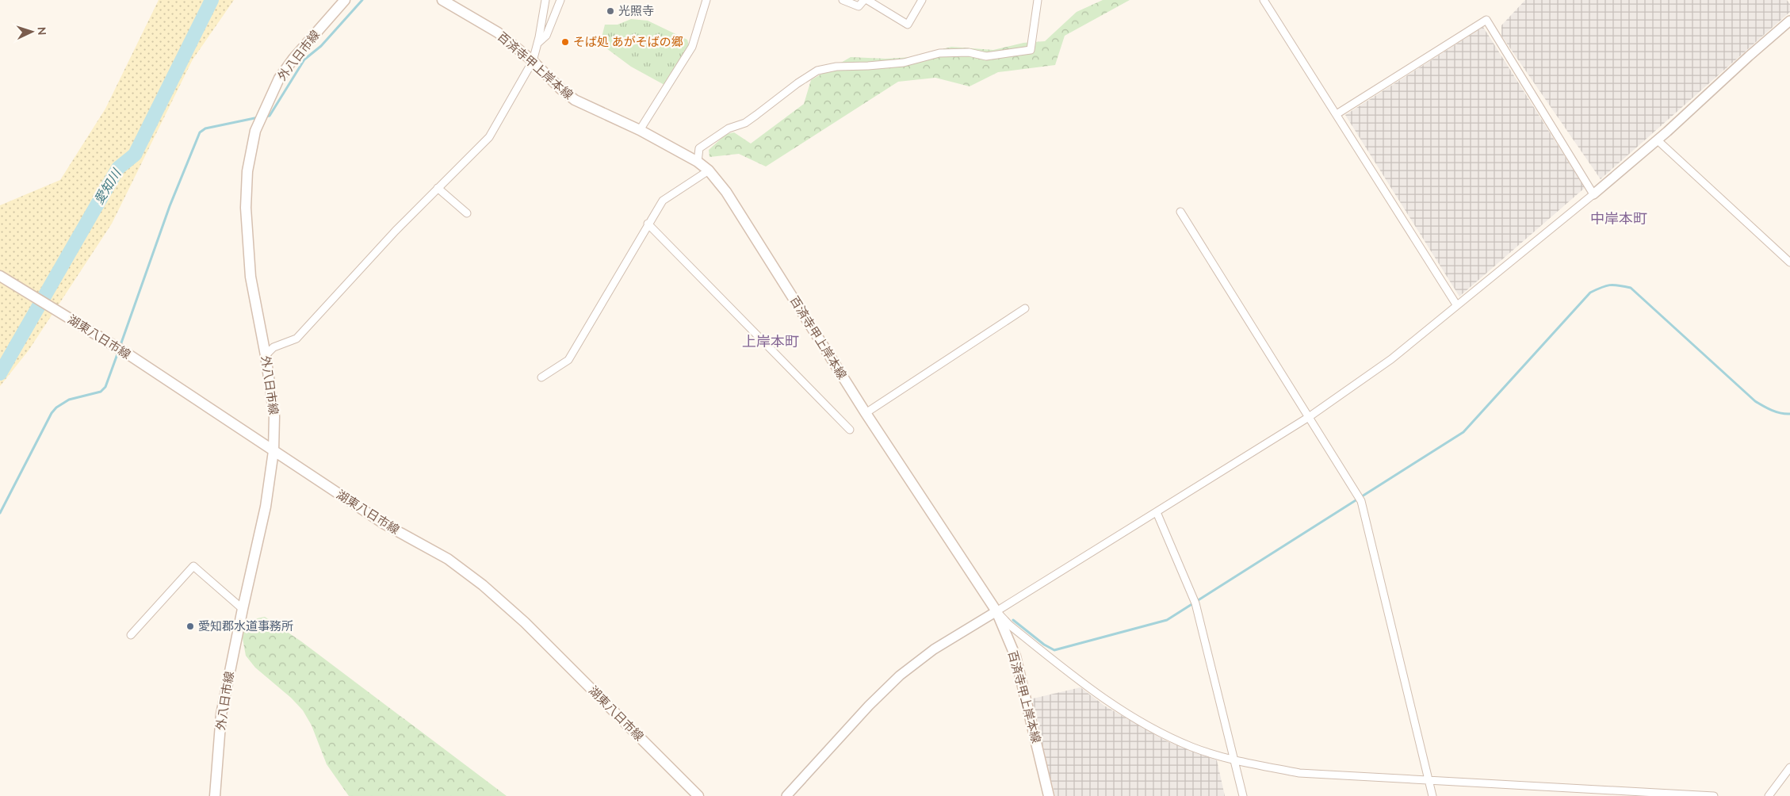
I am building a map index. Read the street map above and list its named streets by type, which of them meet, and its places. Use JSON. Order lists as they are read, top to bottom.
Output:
{
  "streets": {
    "main road": ["外八日市線", "百済寺甲上岸本線", "湖東八日市線"]
  },
  "crossings": [
    ["外八日市線", "湖東八日市線"]
  ],
  "districts": ["中岸本町", "上岸本町"],
  "water": ["愛知川"],
  "places": ["光照寺", "そば処 あがそばの郷", "愛知郡水道事務所"],
  "north": "right"
}
